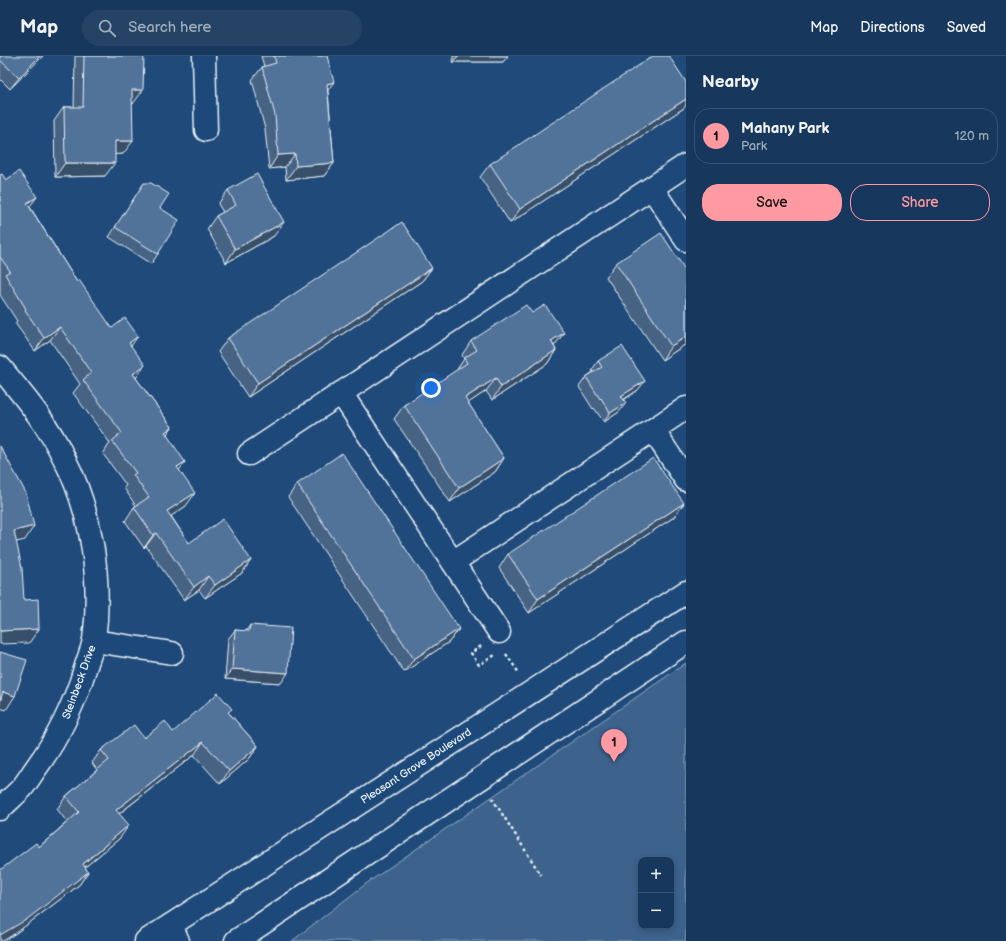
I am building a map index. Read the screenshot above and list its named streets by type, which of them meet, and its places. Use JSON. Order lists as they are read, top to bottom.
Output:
{
  "streets": {
    "main road": ["Steinbeck Drive", "Pleasant Grove Boulevard"]
  },
  "page": {
    "header": "Map",
    "search": "Search here",
    "nav": ["Map", "Directions", "Saved"],
    "heading": "Nearby",
    "list": [
      {
        "mark": "1",
        "name": "Mahany Park",
        "note": "Park",
        "value": "120 m"
      }
    ],
    "buttons": ["Save", "Share"],
    "pins": "1",
    "map_buttons": ["+", "−"]
  }
}
